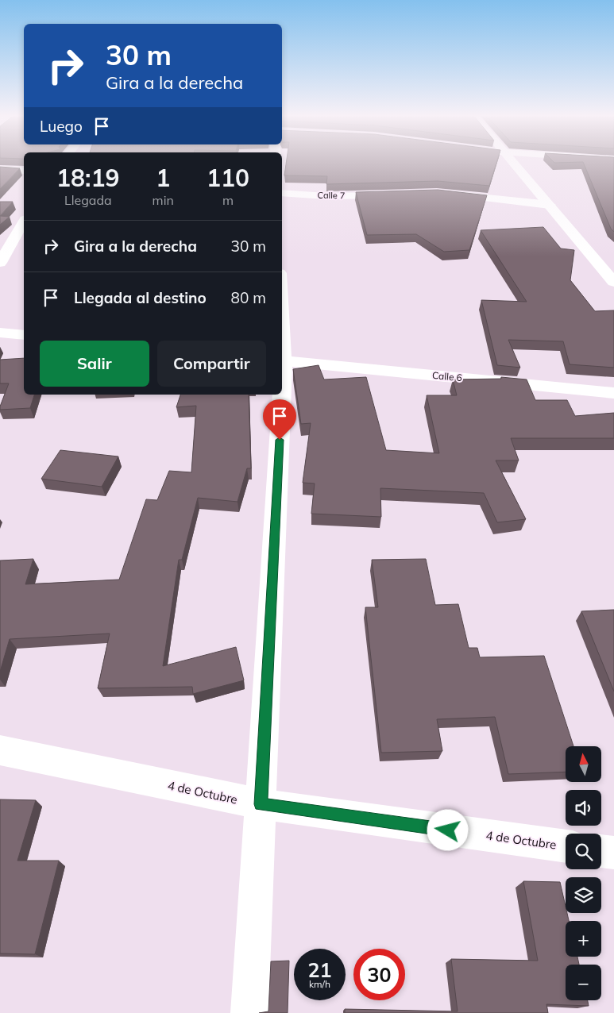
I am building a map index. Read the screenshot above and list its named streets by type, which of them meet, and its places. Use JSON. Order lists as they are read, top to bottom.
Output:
{
  "streets": {
    "street": ["Calle 7", "Calle 6", "4 de Octubre"]
  },
  "north": "top",
  "page": {
    "turn": ["30 m", "Gira a la derecha"],
    "then": "Luego",
    "eta": [
      "18:19",
      "Llegada",
      "1",
      "min",
      "110",
      "m"
    ],
    "list": [
      {
        "name": "Gira a la derecha",
        "value": "30 m"
      },
      {
        "name": "Llegada al destino",
        "value": "80 m"
      }
    ],
    "buttons": ["Salir", "Compartir"],
    "map_buttons": ["+", "−"],
    "speed": "21 km/h",
    "limit": "30"
  }
}
